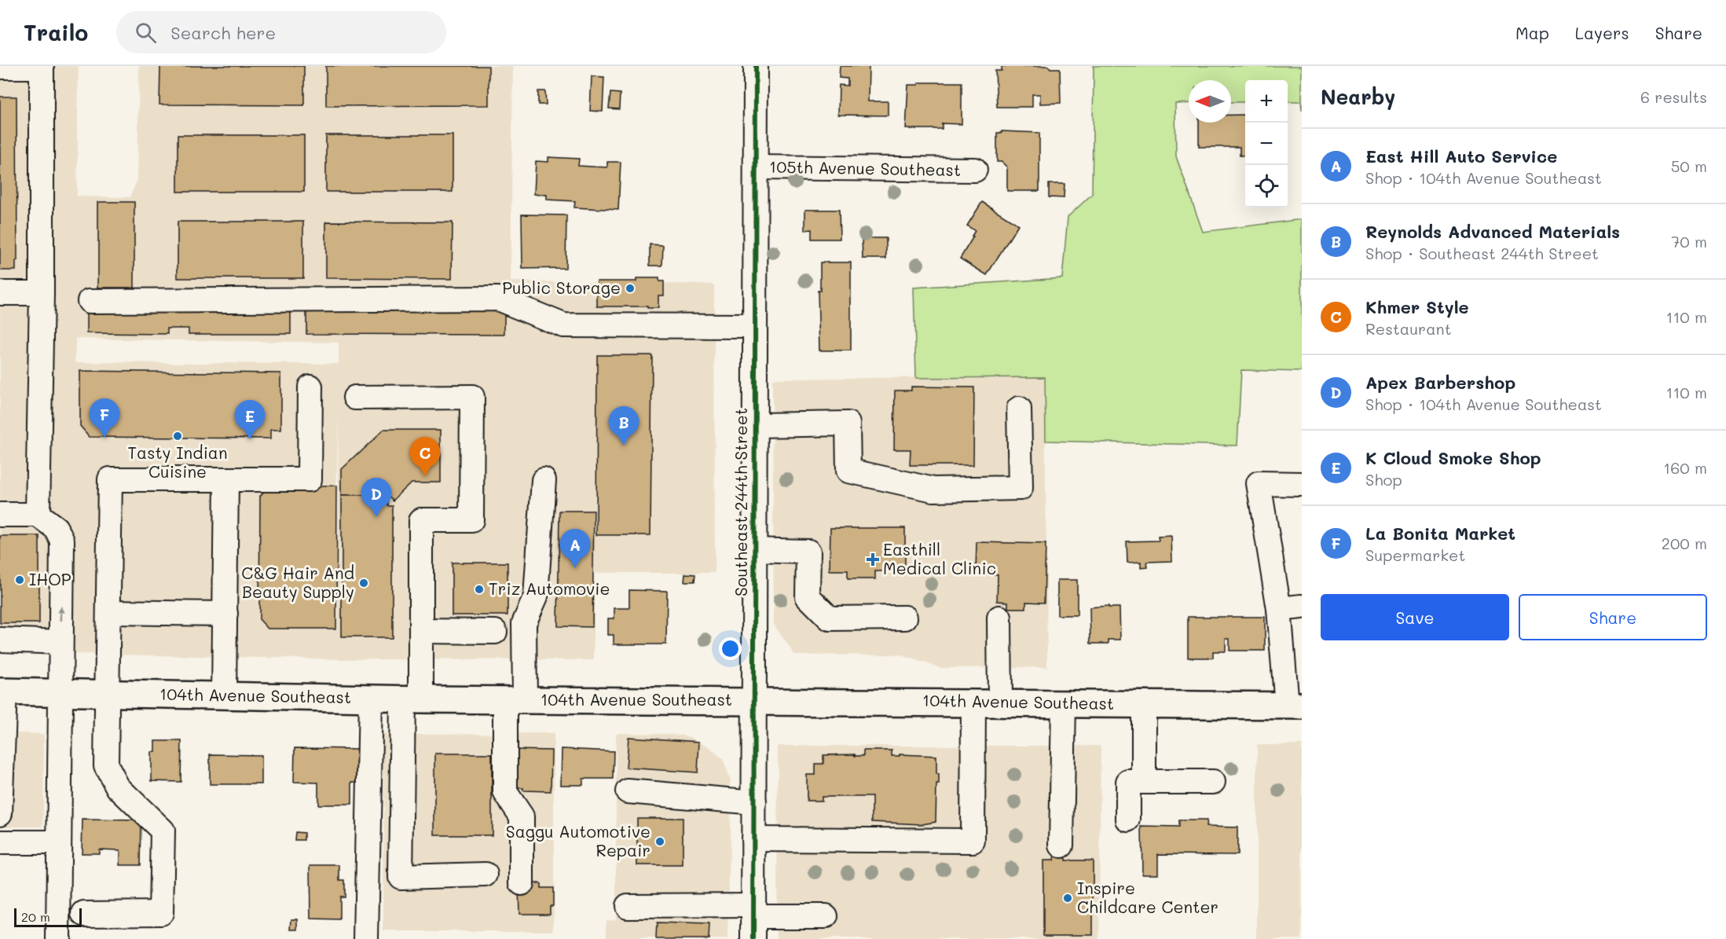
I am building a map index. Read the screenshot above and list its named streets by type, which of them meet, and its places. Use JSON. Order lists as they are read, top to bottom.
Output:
{
  "streets": {
    "main road": ["104th Avenue Southeast"],
    "street": ["105th Avenue Southeast", "Southeast 244th Street"]
  },
  "crossings": [
    ["105th Avenue Southeast", "Southeast 244th Street"],
    ["Southeast 244th Street", "104th Avenue Southeast"]
  ],
  "places": {
    "other": [
      "Public Storage",
      "Tasty Indian Cuisine",
      "IHOP",
      "C&G Hair And Beauty Supply",
      "Triz Automovie",
      "Saggu Automotive Repair",
      "Inspire Childcare Center"
    ],
    "health": ["Easthill Medical Clinic"]
  },
  "scale_bar": "20 m",
  "north": "left",
  "page": {
    "header": "Trailo",
    "search": "Search here",
    "nav": ["Map", "Layers", "Share"],
    "heading": ["Nearby", "6 results"],
    "map_buttons": ["+", "−"],
    "list": [
      {
        "mark": "A",
        "name": "East Hill Auto Service",
        "note": "Shop · 104th Avenue Southeast",
        "value": "50 m"
      },
      {
        "mark": "B",
        "name": "Reynolds Advanced Materials",
        "note": "Shop · Southeast 244th Street",
        "value": "70 m"
      },
      {
        "mark": "C",
        "name": "Khmer Style",
        "note": "Restaurant",
        "value": "110 m"
      },
      {
        "mark": "D",
        "name": "Apex Barbershop",
        "note": "Shop · 104th Avenue Southeast",
        "value": "110 m"
      },
      {
        "mark": "E",
        "name": "K Cloud Smoke Shop",
        "note": "Shop",
        "value": "160 m"
      },
      {
        "mark": "F",
        "name": "La Bonita Market",
        "note": "Supermarket",
        "value": "200 m"
      }
    ],
    "pins": [
      "F",
      "E",
      "B",
      "C",
      "D",
      "A"
    ],
    "buttons": ["Save", "Share"],
    "scale": "20 m"
  }
}
